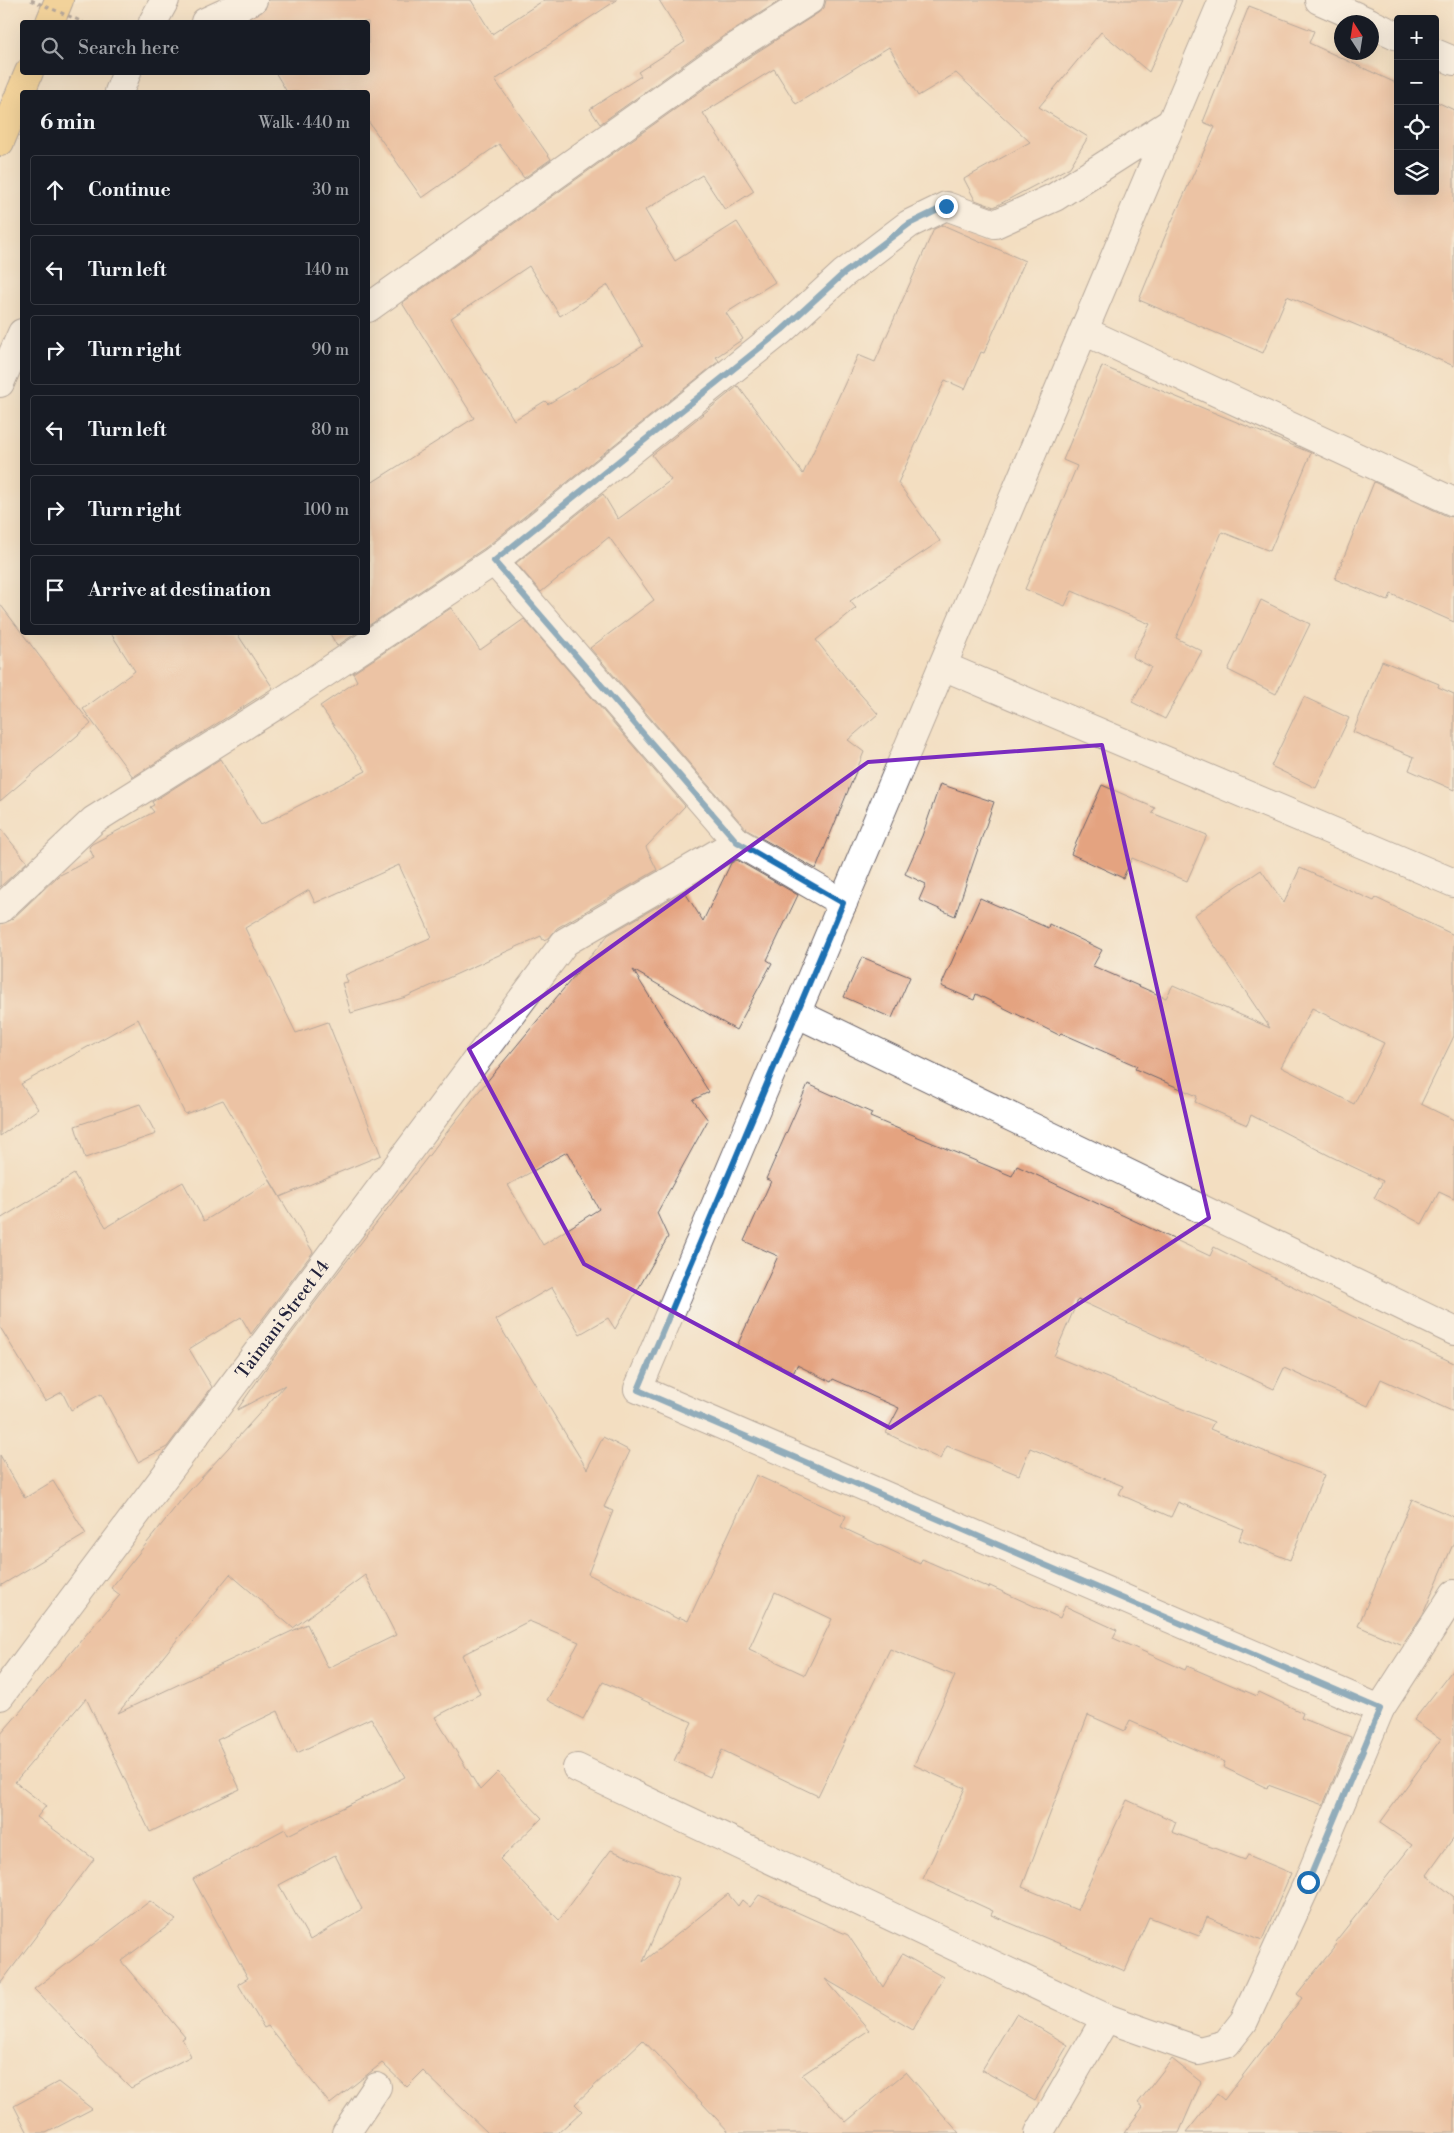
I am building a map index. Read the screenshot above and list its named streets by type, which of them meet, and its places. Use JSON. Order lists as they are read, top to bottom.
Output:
{
  "streets": {
    "street": ["Taimani Street 14"]
  },
  "north": "top",
  "page": {
    "map_buttons": ["+", "−"],
    "search": "Search here",
    "heading": ["6 min", "Walk · 440 m"],
    "list": [
      ["Continue", "30 m"],
      ["Turn left", "140 m"],
      ["Turn right", "90 m"],
      ["Turn left", "80 m"],
      ["Turn right", "100 m"],
      "Arrive at destination"
    ]
  }
}
